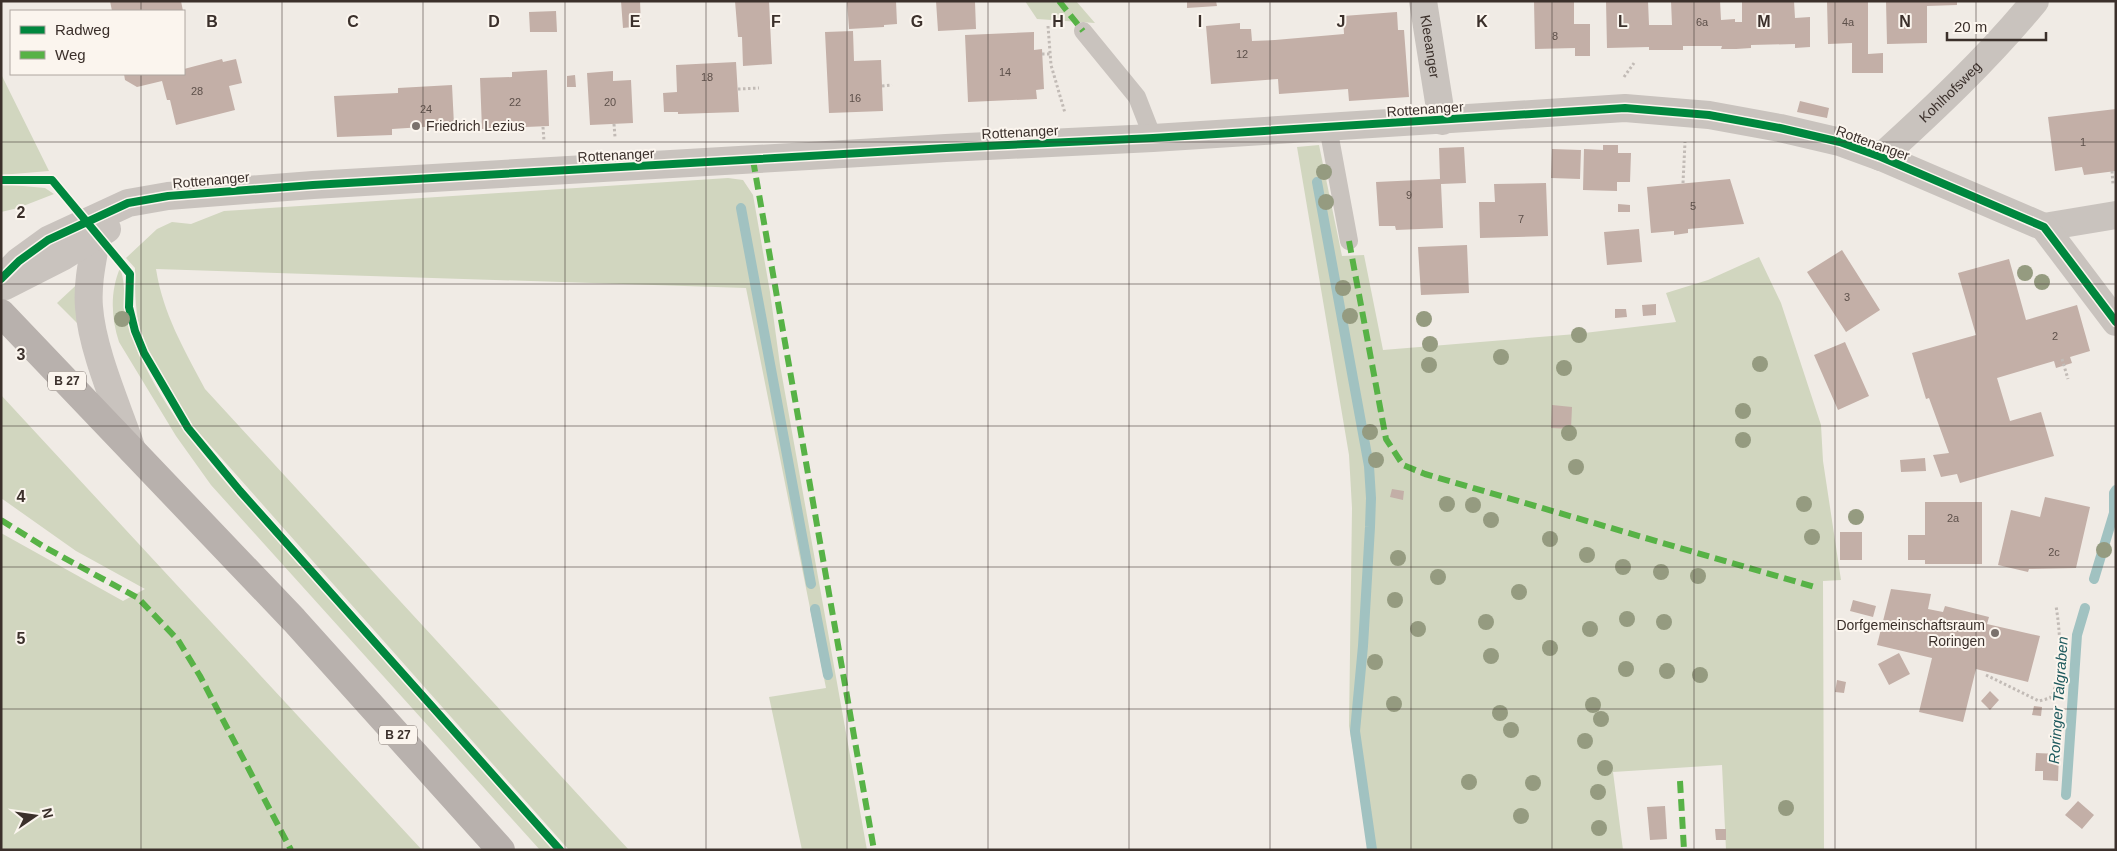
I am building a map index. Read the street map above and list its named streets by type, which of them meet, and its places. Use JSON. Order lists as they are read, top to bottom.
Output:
{
  "streets": {
    "main road": ["B 27"],
    "street": ["Kleeanger", "Kohlhofsweg", "Rottenanger"]
  },
  "crossings": [
    ["Kleeanger", "Rottenanger"],
    ["Kohlhofsweg", "Rottenanger"]
  ],
  "water": ["Roringer Talgraben"],
  "places": ["Friedrich Lezius", "Dorfgemeinschaftsraum Roringen"],
  "house_numbers": [
    "6a",
    "4a",
    "8",
    "12",
    "14",
    "18",
    "28",
    "16",
    "22",
    "20",
    "24",
    "1",
    "9",
    "5",
    "7",
    "3",
    "2",
    "2a",
    "2c"
  ],
  "legend": ["Radweg", "Weg"],
  "scale_bar": "20 m",
  "north": "right",
  "grid": {
    "columns": [
      "B",
      "C",
      "D",
      "E",
      "F",
      "G",
      "H",
      "I",
      "J",
      "K",
      "L",
      "M",
      "N"
    ],
    "rows": [
      "2",
      "3",
      "4",
      "5"
    ]
  }
}
